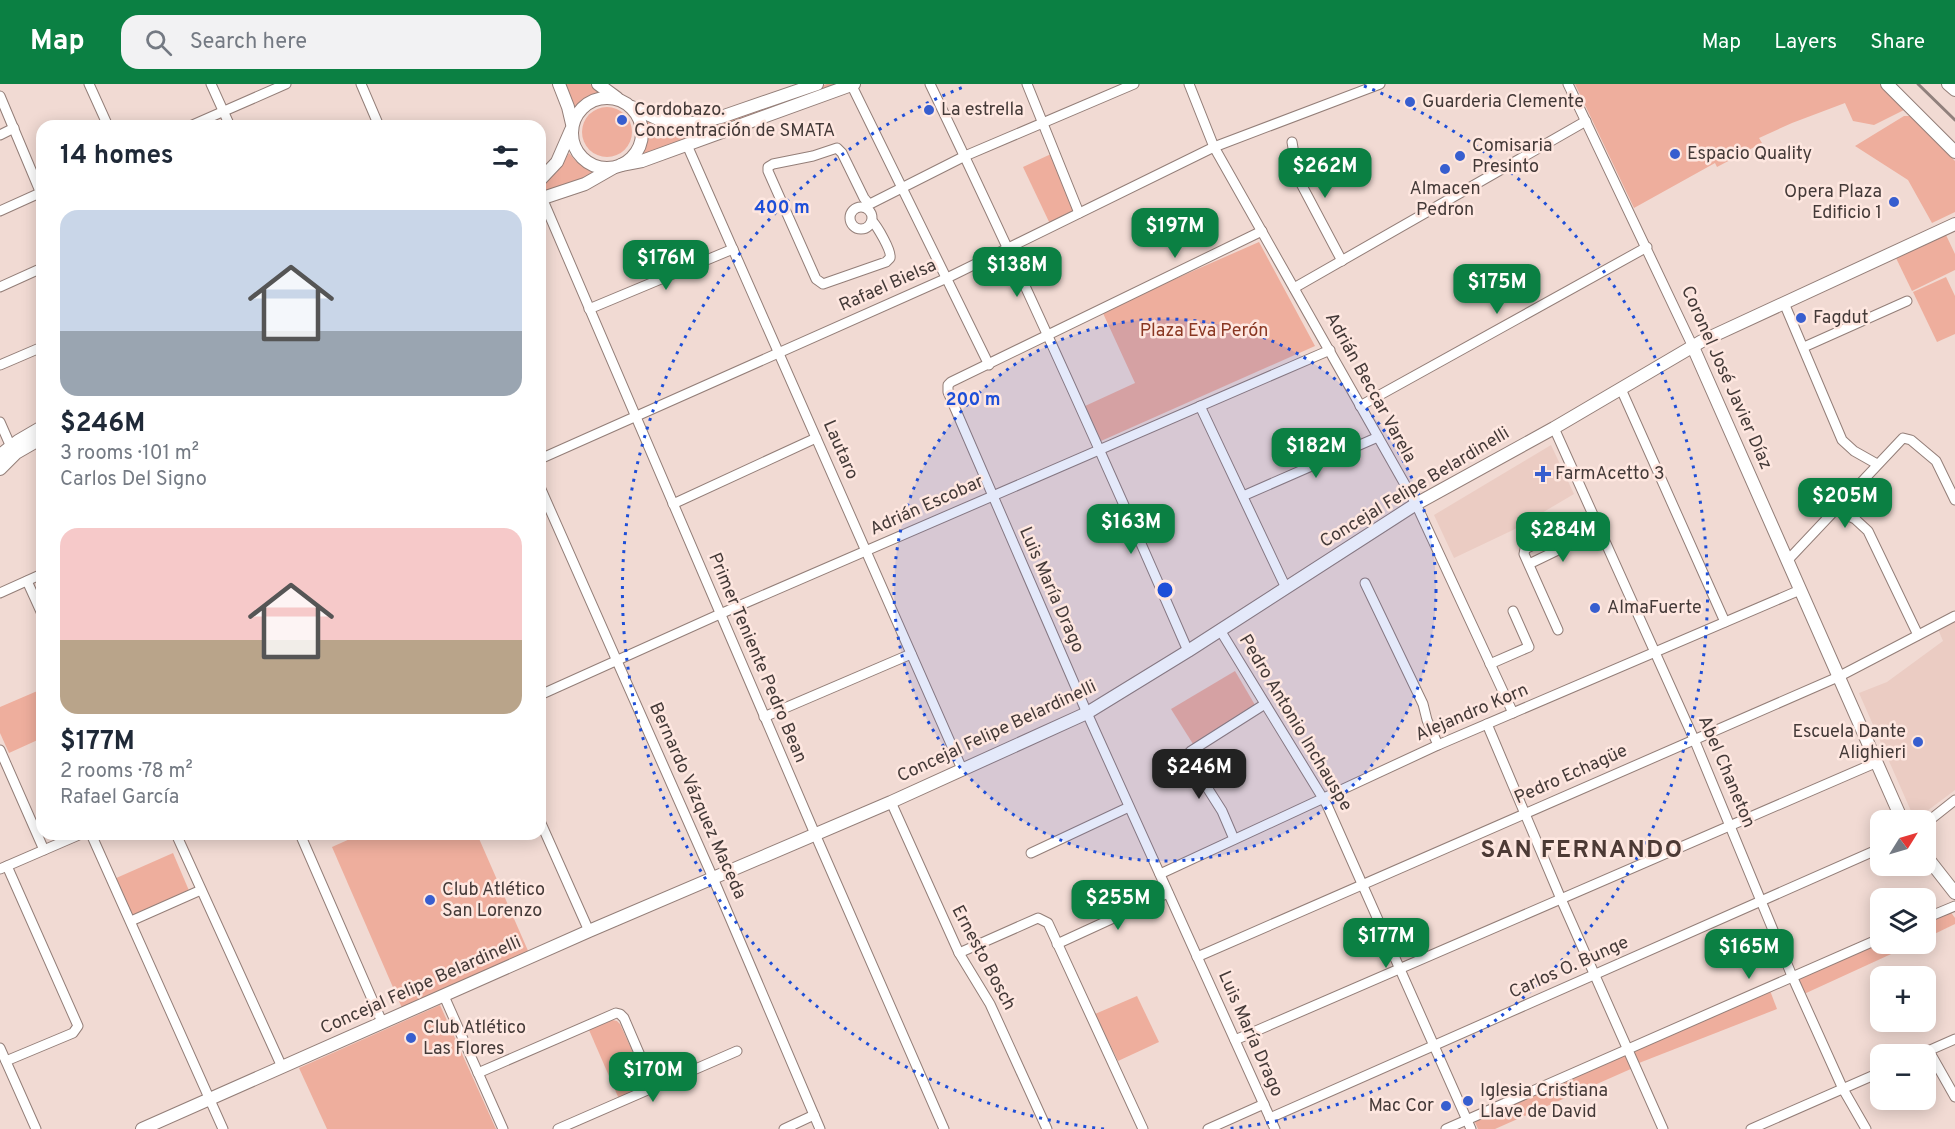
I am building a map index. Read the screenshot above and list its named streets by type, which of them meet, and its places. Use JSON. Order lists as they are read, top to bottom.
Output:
{
  "streets": {
    "main road": ["Coronel José Javier Díaz", "Concejal Felipe Belardinelli"],
    "street": [
      "Rafael Bielsa",
      "Adrián Beccar Varela",
      "Lautaro",
      "Adrián Escobar",
      "Luis María Drago",
      "Primer Teniente Pedro Bean",
      "Alejandro Korn",
      "Pedro Antonio Inchauspe",
      "Abel Chaneton",
      "Pedro Echagüe",
      "Bernardo Vázquez Maceda",
      "Ernesto Bosch",
      "Carlos O. Bunge"
    ]
  },
  "crossings": [
    ["Rafael Bielsa", "Adrián Beccar Varela"],
    ["Rafael Bielsa", "Lautaro"],
    ["Rafael Bielsa", "Primer Teniente Pedro Bean"],
    ["Coronel José Javier Díaz", "Concejal Felipe Belardinelli"],
    ["Coronel José Javier Díaz", "Alejandro Korn"],
    ["Coronel José Javier Díaz", "Pedro Echagüe"],
    ["Adrián Beccar Varela", "Concejal Felipe Belardinelli"],
    ["Adrián Beccar Varela", "Adrián Escobar"],
    ["Adrián Beccar Varela", "Alejandro Korn"],
    ["Lautaro", "Concejal Felipe Belardinelli"],
    ["Lautaro", "Adrián Escobar"],
    ["Concejal Felipe Belardinelli", "Luis María Drago"],
    ["Concejal Felipe Belardinelli", "Primer Teniente Pedro Bean"],
    ["Concejal Felipe Belardinelli", "Pedro Antonio Inchauspe"],
    ["Concejal Felipe Belardinelli", "Abel Chaneton"],
    ["Concejal Felipe Belardinelli", "Bernardo Vázquez Maceda"],
    ["Concejal Felipe Belardinelli", "Ernesto Bosch"],
    ["Adrián Escobar", "Luis María Drago"],
    ["Adrián Escobar", "Primer Teniente Pedro Bean"],
    ["Adrián Escobar", "Bernardo Vázquez Maceda"],
    ["Luis María Drago", "Alejandro Korn"],
    ["Luis María Drago", "Pedro Echagüe"],
    ["Luis María Drago", "Carlos O. Bunge"],
    ["Alejandro Korn", "Pedro Antonio Inchauspe"],
    ["Alejandro Korn", "Abel Chaneton"],
    ["Pedro Antonio Inchauspe", "Pedro Echagüe"],
    ["Pedro Antonio Inchauspe", "Carlos O. Bunge"],
    ["Abel Chaneton", "Pedro Echagüe"],
    ["Abel Chaneton", "Carlos O. Bunge"]
  ],
  "districts": ["SAN FERNANDO"],
  "parks": ["Plaza Eva Perón"],
  "places": {
    "other": [
      "Guarderia Clemente",
      "La estrella",
      "Cordobazo. Concentración de SMATA",
      "Espacio Quality",
      "Comisaria Presinto",
      "Almacen Pedron",
      "Opera Plaza Edificio 1",
      "Fagdut",
      "AlmaFuerte",
      "Escuela Dante Alighieri",
      "Club Atlético San Lorenzo",
      "Club Atlético Las Flores",
      "Iglesia Cristiana Llave de David",
      "Mac Cor"
    ],
    "health": ["FarmAcetto 3"]
  },
  "north": "top right",
  "page": {
    "header": "Map",
    "search": "Search here",
    "nav": ["Map", "Layers", "Share"],
    "heading": "14 homes",
    "price": [
      "$262M",
      "$197M",
      "$176M",
      "$138M",
      "$175M",
      "$182M",
      "$205M",
      "$163M",
      "$284M",
      "$246M",
      "$255M",
      "$177M",
      "$165M",
      "$170M"
    ],
    "list": [
      {
        "name": "$246M",
        "note": "3 rooms · 101 m² · Carlos Del Signo"
      },
      {
        "name": "$177M",
        "note": "2 rooms · 78 m² · Rafael García"
      }
    ],
    "map_buttons": ["+", "−"]
  },
  "rings": ["400 m", "200 m"]
}
